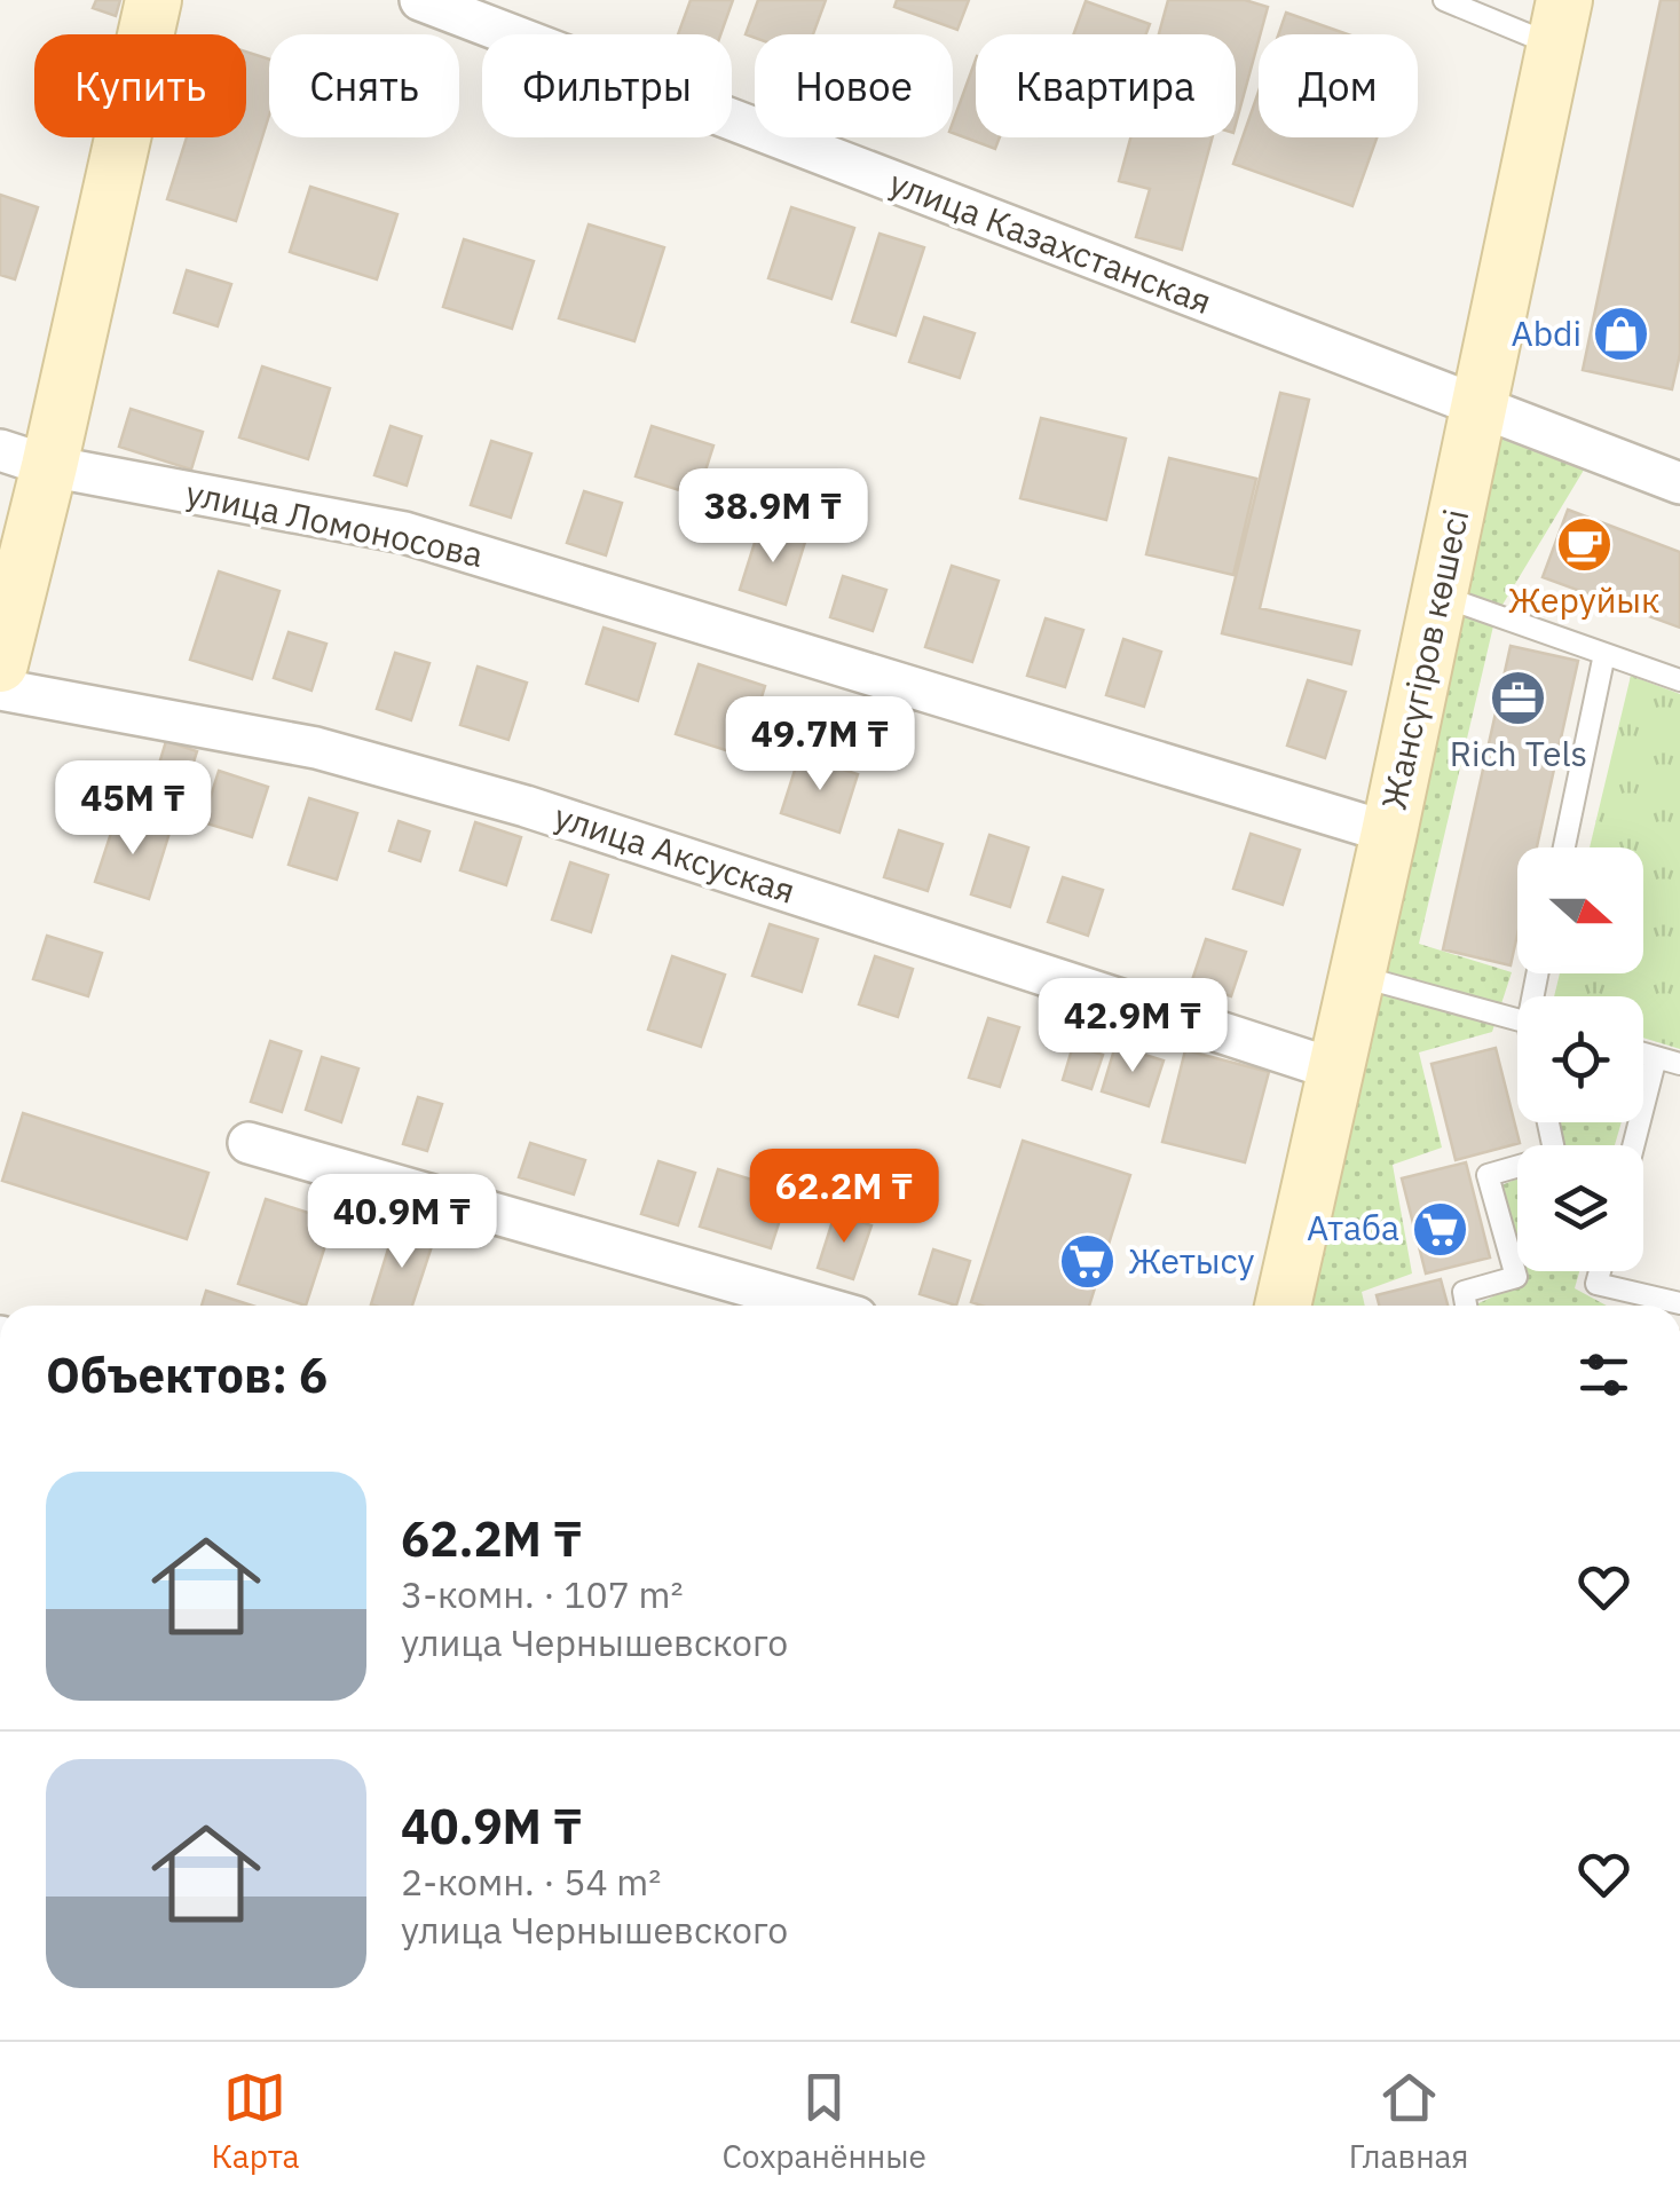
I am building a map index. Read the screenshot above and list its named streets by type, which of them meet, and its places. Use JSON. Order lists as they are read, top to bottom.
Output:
{
  "streets": {
    "main road": ["Жансүгіров көшесі"],
    "street": ["улица Казахстанская", "улица Ломоносова", "улица Аксуская"]
  },
  "crossings": [
    ["улица Казахстанская", "Жансүгіров көшесі"],
    ["улица Ломоносова", "Жансүгіров көшесі"],
    ["Жансүгіров көшесі", "улица Аксуская"]
  ],
  "places": {
    "shop": ["Abdi"],
    "cafe": ["Жеруйык"],
    "office": ["Rich Tels"],
    "supermarket": ["Атаба", "Жетысу"]
  },
  "north": "right",
  "page": {
    "chip": [
      "Купить",
      "Снять",
      "Фильтры",
      "Новое",
      "Квартира",
      "Дом"
    ],
    "price": [
      "38.9M ₸",
      "49.7M ₸",
      "45M ₸",
      "42.9M ₸",
      "62.2M ₸",
      "40.9M ₸"
    ],
    "heading": "Объектов: 6",
    "list": [
      {
        "name": "62.2M ₸",
        "note": "3-комн. · 107 m² · улица Чернышевского"
      },
      {
        "name": "40.9M ₸",
        "note": "2-комн. · 54 m² · улица Чернышевского"
      }
    ],
    "tabs": ["Карта", "Сохранённые", "Главная"]
  }
}
